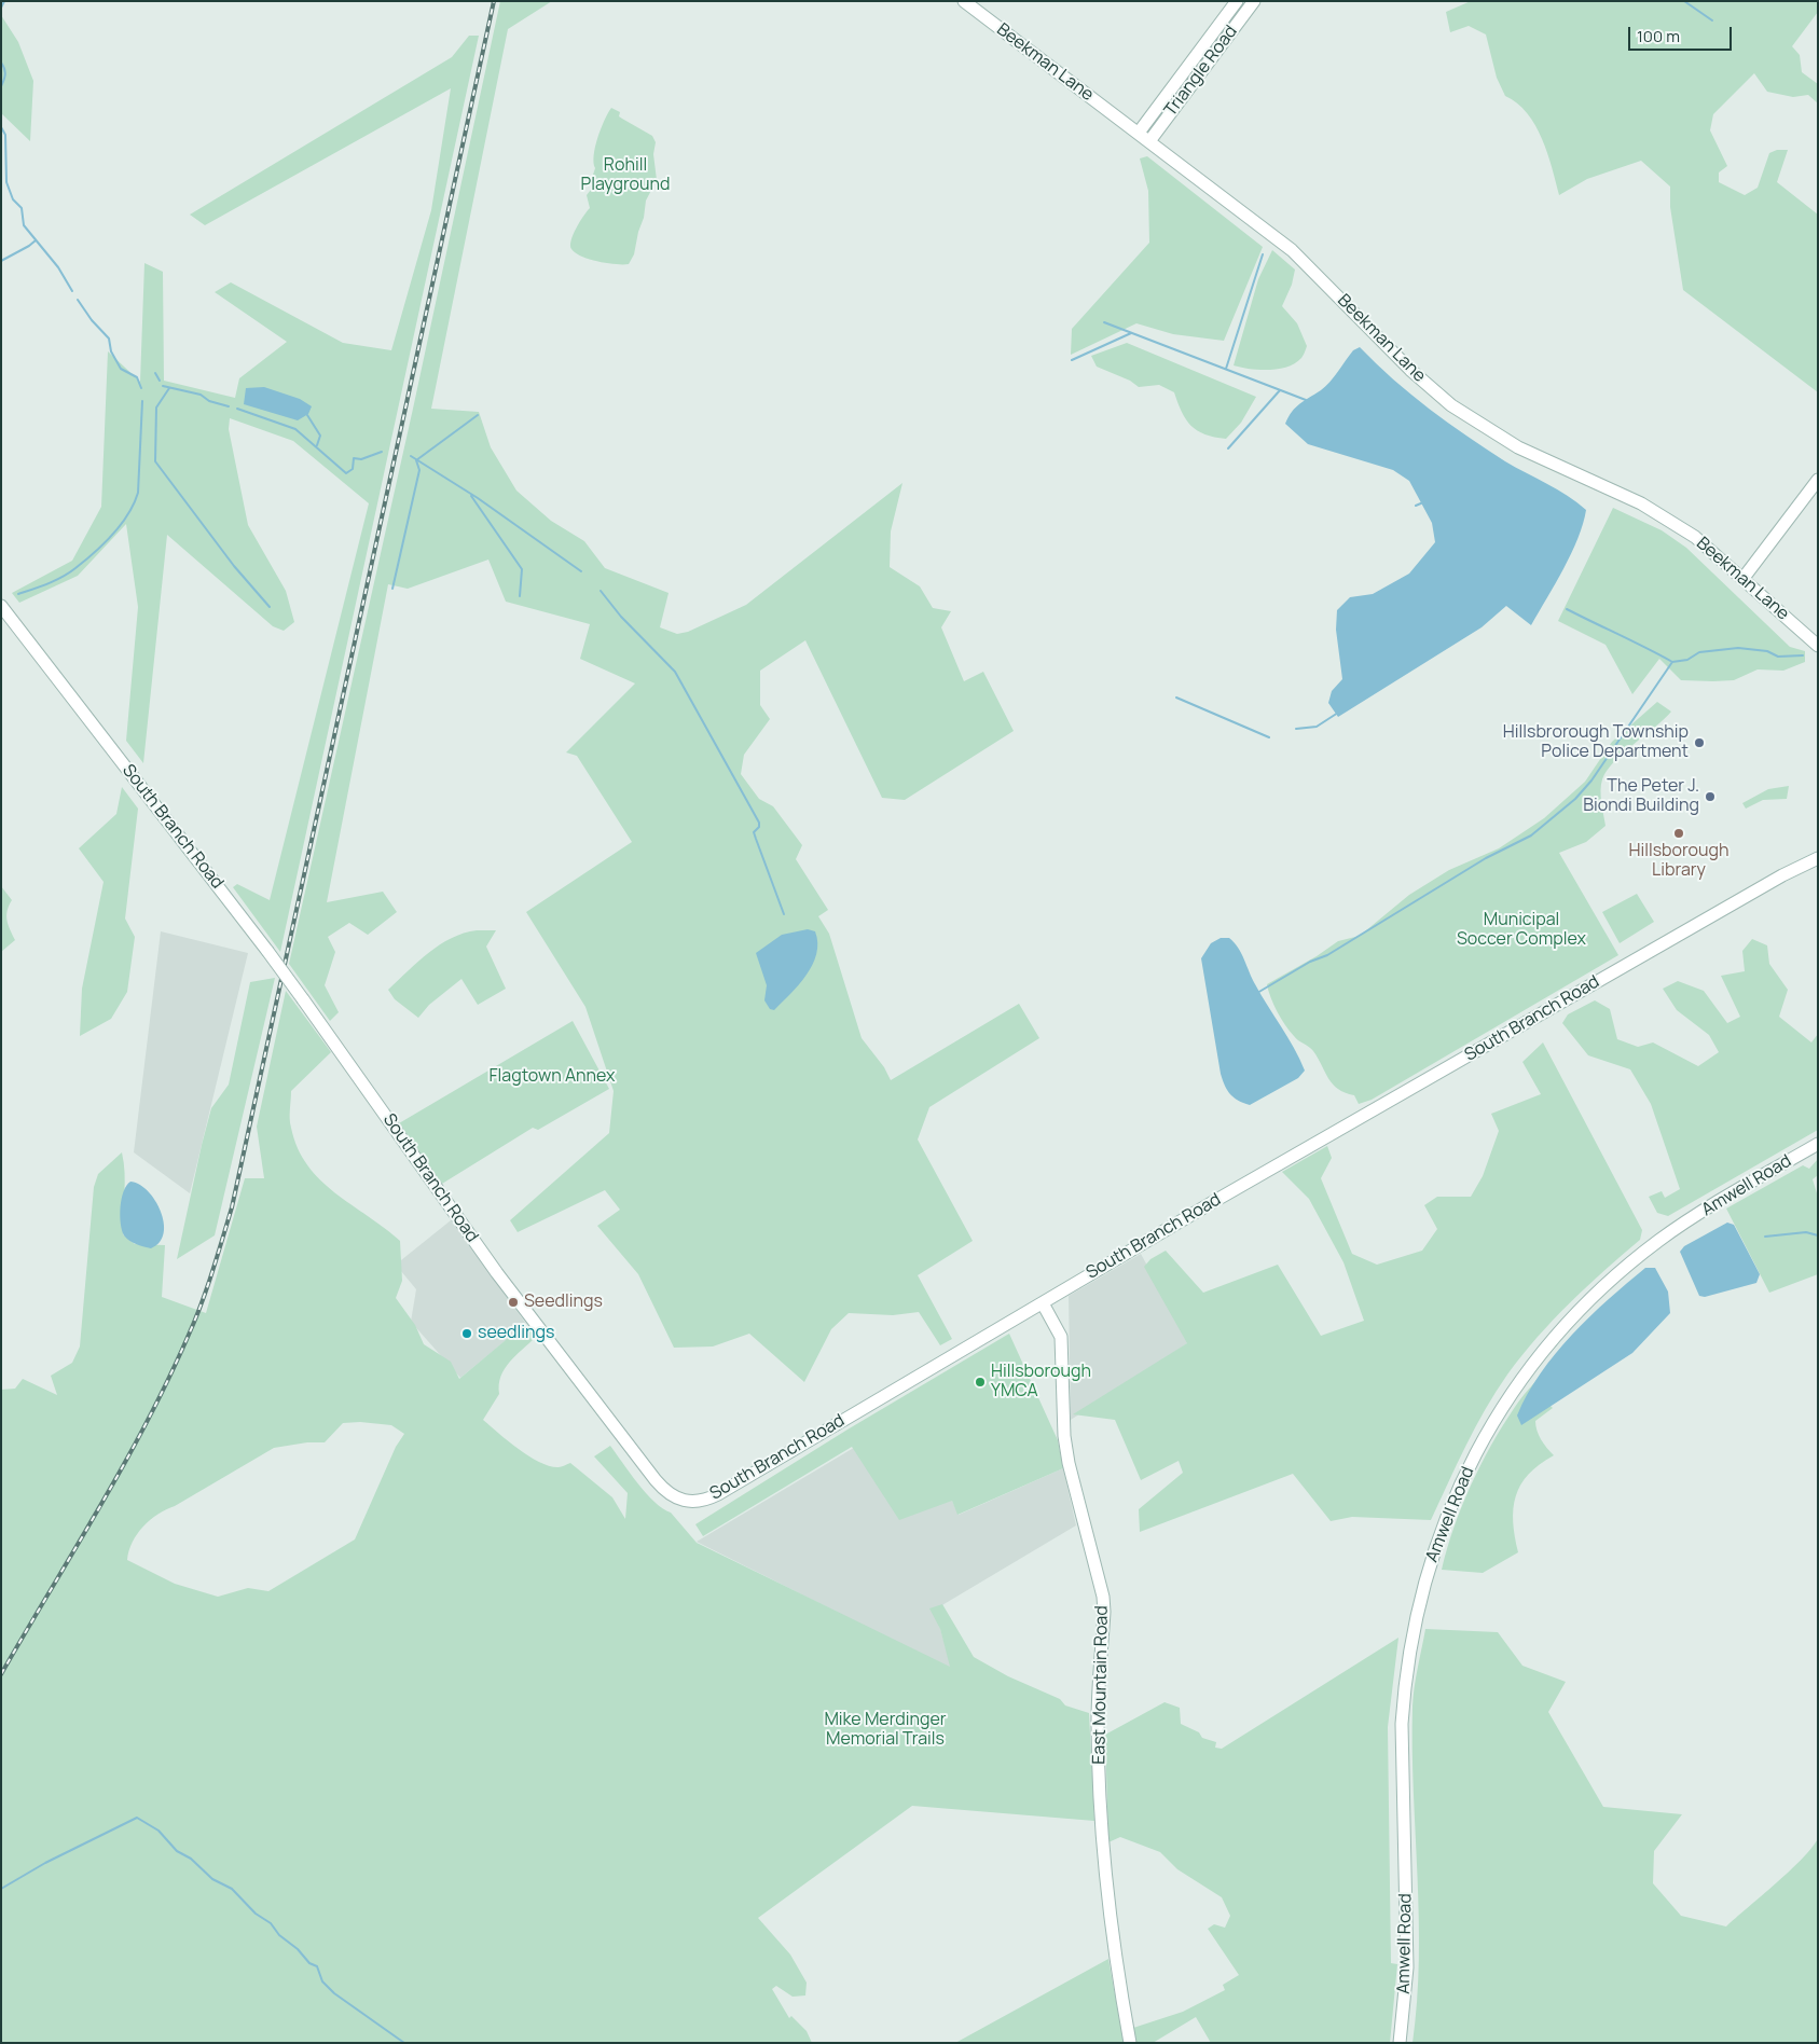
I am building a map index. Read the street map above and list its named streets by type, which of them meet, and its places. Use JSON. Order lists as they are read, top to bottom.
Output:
{
  "streets": {
    "street": [
      "Beekman Lane",
      "Triangle Road",
      "South Branch Road",
      "Amwell Road",
      "East Mountain Road"
    ]
  },
  "crossings": [
    ["Beekman Lane", "Triangle Road"],
    ["South Branch Road", "East Mountain Road"]
  ],
  "parks": [
    "Rohill Playground",
    "Municipal Soccer Complex",
    "Flagtown Annex",
    "Mike Merdinger Memorial Trails"
  ],
  "places": [
    "Hillsbrorough Township Police Department",
    "The Peter J. Biondi Building",
    "Hillsborough Library",
    "Seedlings",
    "seedlings",
    "Hillsborough YMCA"
  ],
  "scale_bar": "100 m"
}
